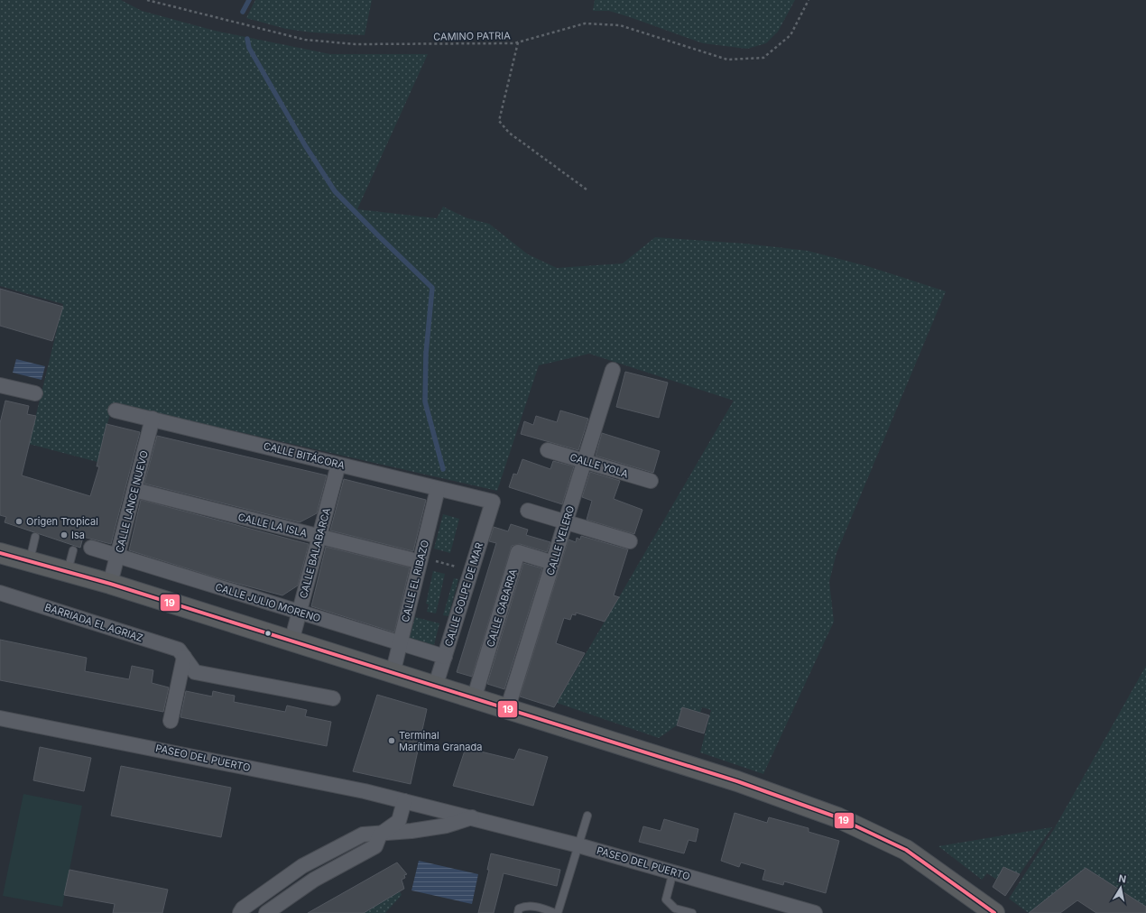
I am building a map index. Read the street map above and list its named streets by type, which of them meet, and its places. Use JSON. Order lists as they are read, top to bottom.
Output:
{
  "streets": {
    "street": [
      "CALLE BITÁCORA",
      "CALLE YOLA",
      "CALLE LANCE NUEVO",
      "CALLE LA ISLA",
      "CALLE VELERO",
      "CALLE BALABARCA",
      "CALLE EL RIBAZO",
      "CALLE GOLPE DE MAR",
      "CALLE JULIO MORENO",
      "CALLE GABARRA",
      "BARRIADA EL AGRIAZ",
      "PASEO DEL PUERTO"
    ],
    "path": ["CAMINO PATRIA"]
  },
  "crossings": [
    ["CALLE BITÁCORA", "CALLE LANCE NUEVO"],
    ["CALLE BITÁCORA", "CALLE BALABARCA"],
    ["CALLE BITÁCORA", "CALLE EL RIBAZO"],
    ["CALLE BITÁCORA", "CALLE GOLPE DE MAR"],
    ["CALLE YOLA", "CALLE VELERO"],
    ["CALLE LANCE NUEVO", "CALLE LA ISLA"],
    ["CALLE LANCE NUEVO", "CALLE JULIO MORENO"],
    ["CALLE LA ISLA", "CALLE BALABARCA"],
    ["CALLE LA ISLA", "CALLE EL RIBAZO"],
    ["CALLE VELERO", "CALLE GABARRA"],
    ["CALLE BALABARCA", "CALLE JULIO MORENO"],
    ["CALLE EL RIBAZO", "CALLE JULIO MORENO"],
    ["CALLE GOLPE DE MAR", "CALLE JULIO MORENO"]
  ],
  "places": ["Origen Tropical", "Isa", "Terminal Marítima Granada"],
  "lines": ["transit line 19"],
  "north": "top"
}
